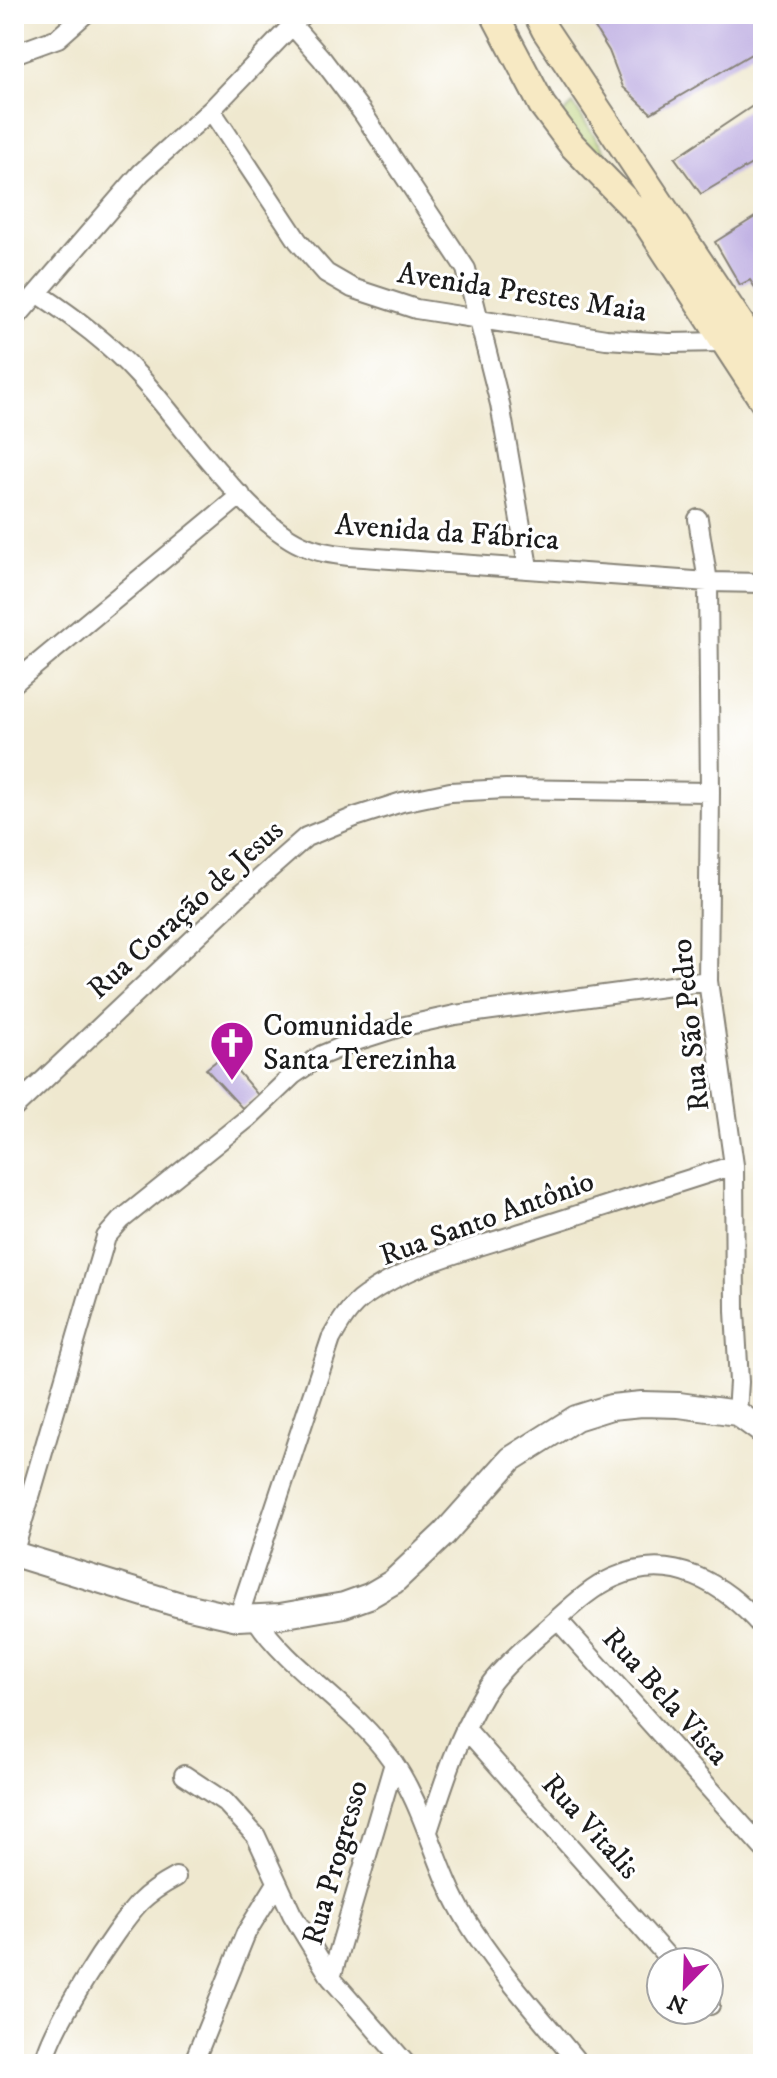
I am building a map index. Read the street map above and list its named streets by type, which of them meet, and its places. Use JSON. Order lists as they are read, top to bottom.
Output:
{
  "streets": {
    "street": [
      "Avenida Prestes Maia",
      "Avenida da Fábrica",
      "Rua Coração de Jesus",
      "Rua São Pedro",
      "Rua Santo Antônio",
      "Rua Bela Vista",
      "Rua Vitalis",
      "Rua Progresso"
    ]
  },
  "crossings": [
    ["Avenida da Fábrica", "Rua São Pedro"],
    ["Rua Coração de Jesus", "Rua São Pedro"],
    ["Rua São Pedro", "Rua Santo Antônio"]
  ],
  "places": {
    "church": ["Comunidade Santa Terezinha"]
  },
  "north": "bottom left"
}
